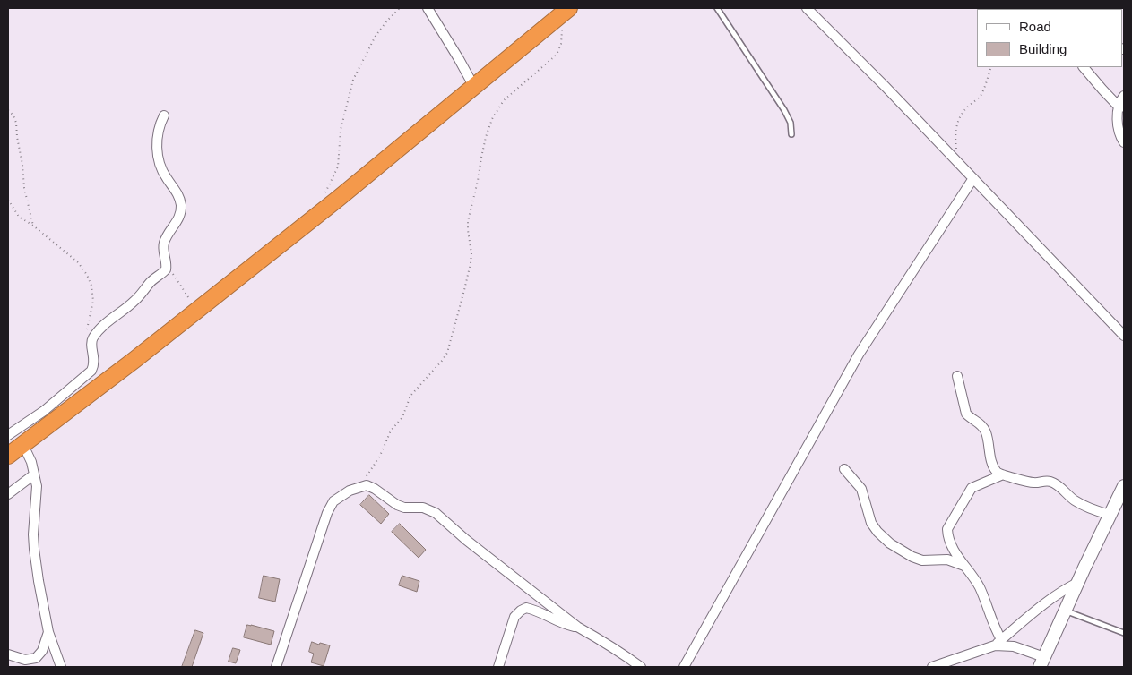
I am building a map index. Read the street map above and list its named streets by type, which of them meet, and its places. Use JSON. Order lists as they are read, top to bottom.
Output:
{
  "legend": ["Road", "Building"]
}
